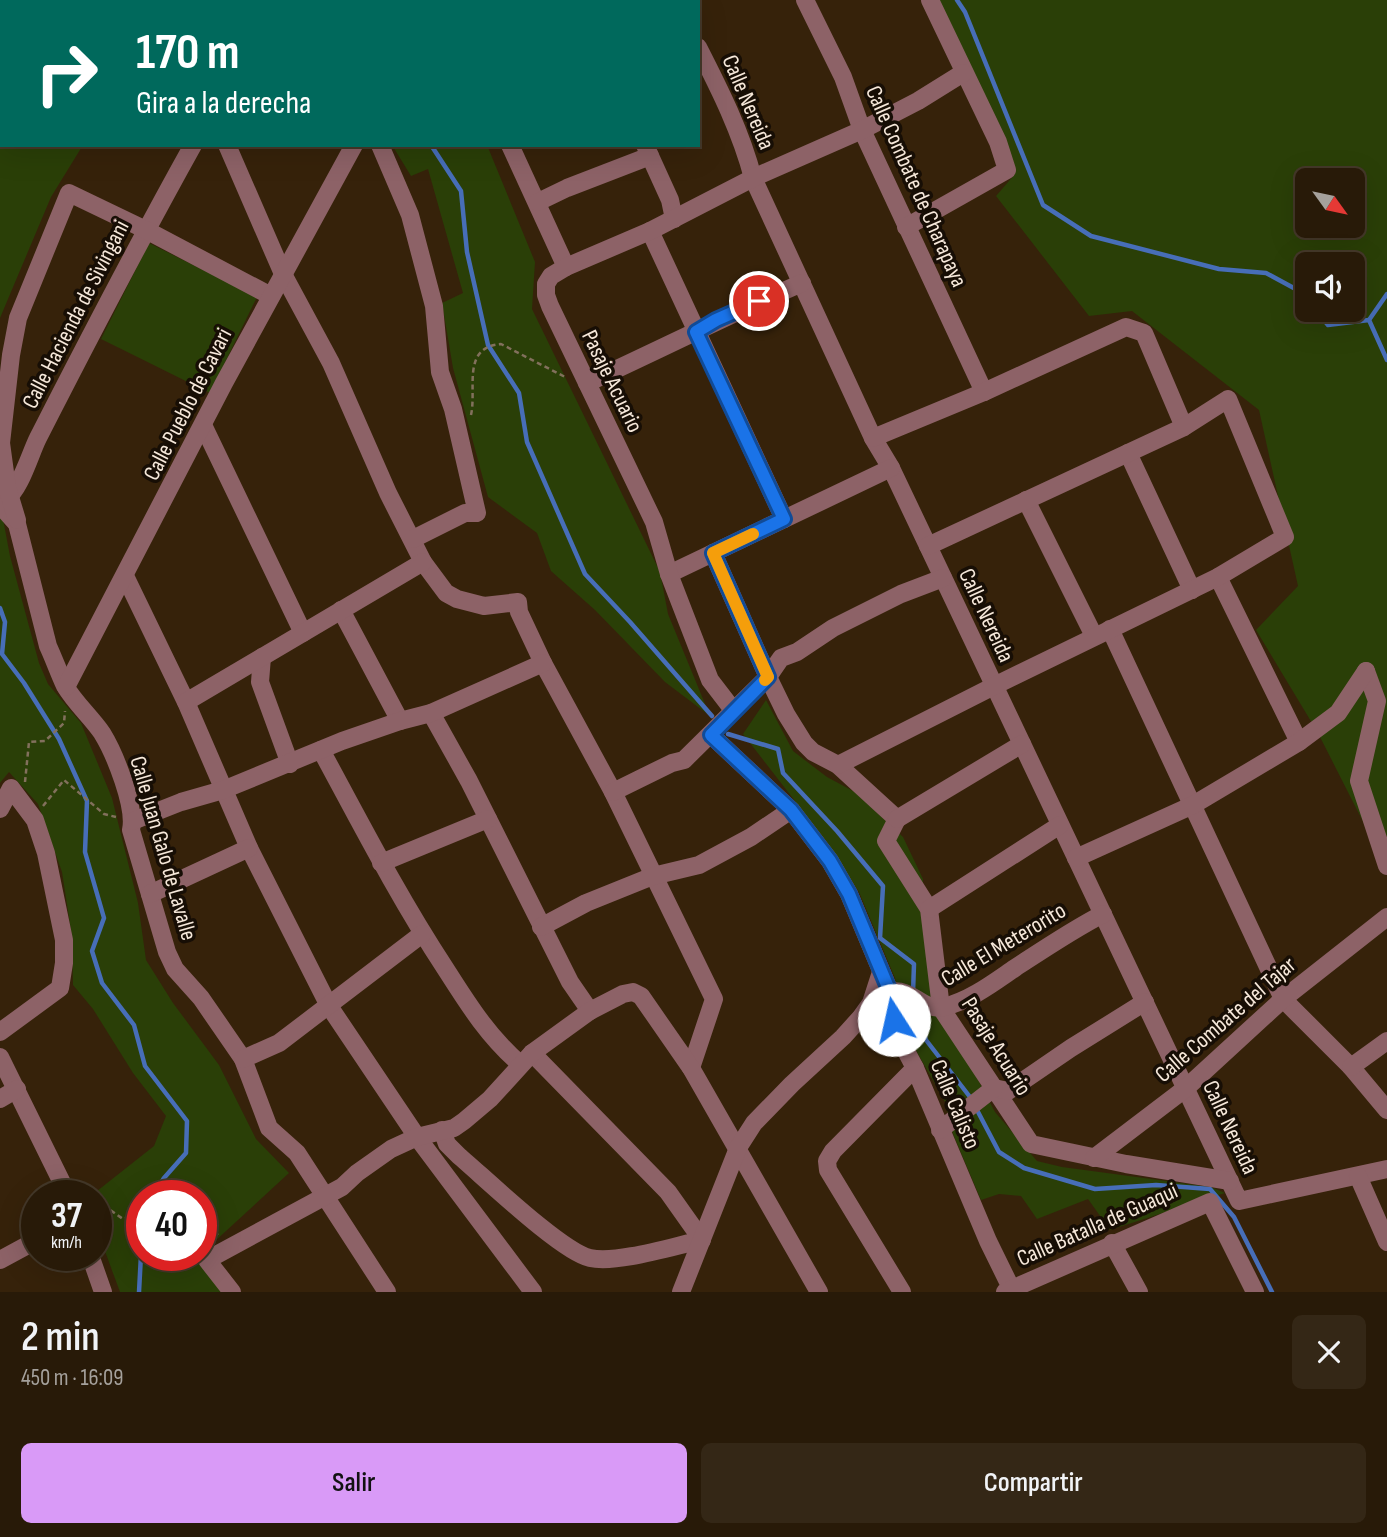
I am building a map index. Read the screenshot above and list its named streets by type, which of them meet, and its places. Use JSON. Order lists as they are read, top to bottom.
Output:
{
  "streets": {
    "street": [
      "Calle Nereida",
      "Calle Combate de Charapaya",
      "Calle Hacienda de Sivingani",
      "Pasaje Acuario",
      "Calle Pueblo de Cavari",
      "Calle Juan Galo de Lavalle",
      "Calle El Meterorito",
      "Calle Combate del Tajar",
      "Calle Calisto",
      "Calle Batalla de Guaqui"
    ]
  },
  "crossings": [
    ["Calle Nereida", "Pasaje Acuario"],
    ["Calle Nereida", "Calle El Meterorito"],
    ["Calle Nereida", "Calle Combate del Tajar"],
    ["Calle Combate de Charapaya", "Pasaje Acuario"],
    ["Calle Hacienda de Sivingani", "Calle Juan Galo de Lavalle"],
    ["Pasaje Acuario", "Calle El Meterorito"],
    ["Pasaje Acuario", "Calle Combate del Tajar"],
    ["Calle Pueblo de Cavari", "Calle Juan Galo de Lavalle"],
    ["Calle El Meterorito", "Calle Calisto"],
    ["Calle Calisto", "Calle Batalla de Guaqui"]
  ],
  "north": "bottom right",
  "page": {
    "turn": ["170 m", "Gira a la derecha"],
    "speed": "37 km/h",
    "limit": "40",
    "heading": ["2 min", "450 m · 16:09"],
    "buttons": ["Salir", "Compartir"]
  }
}
